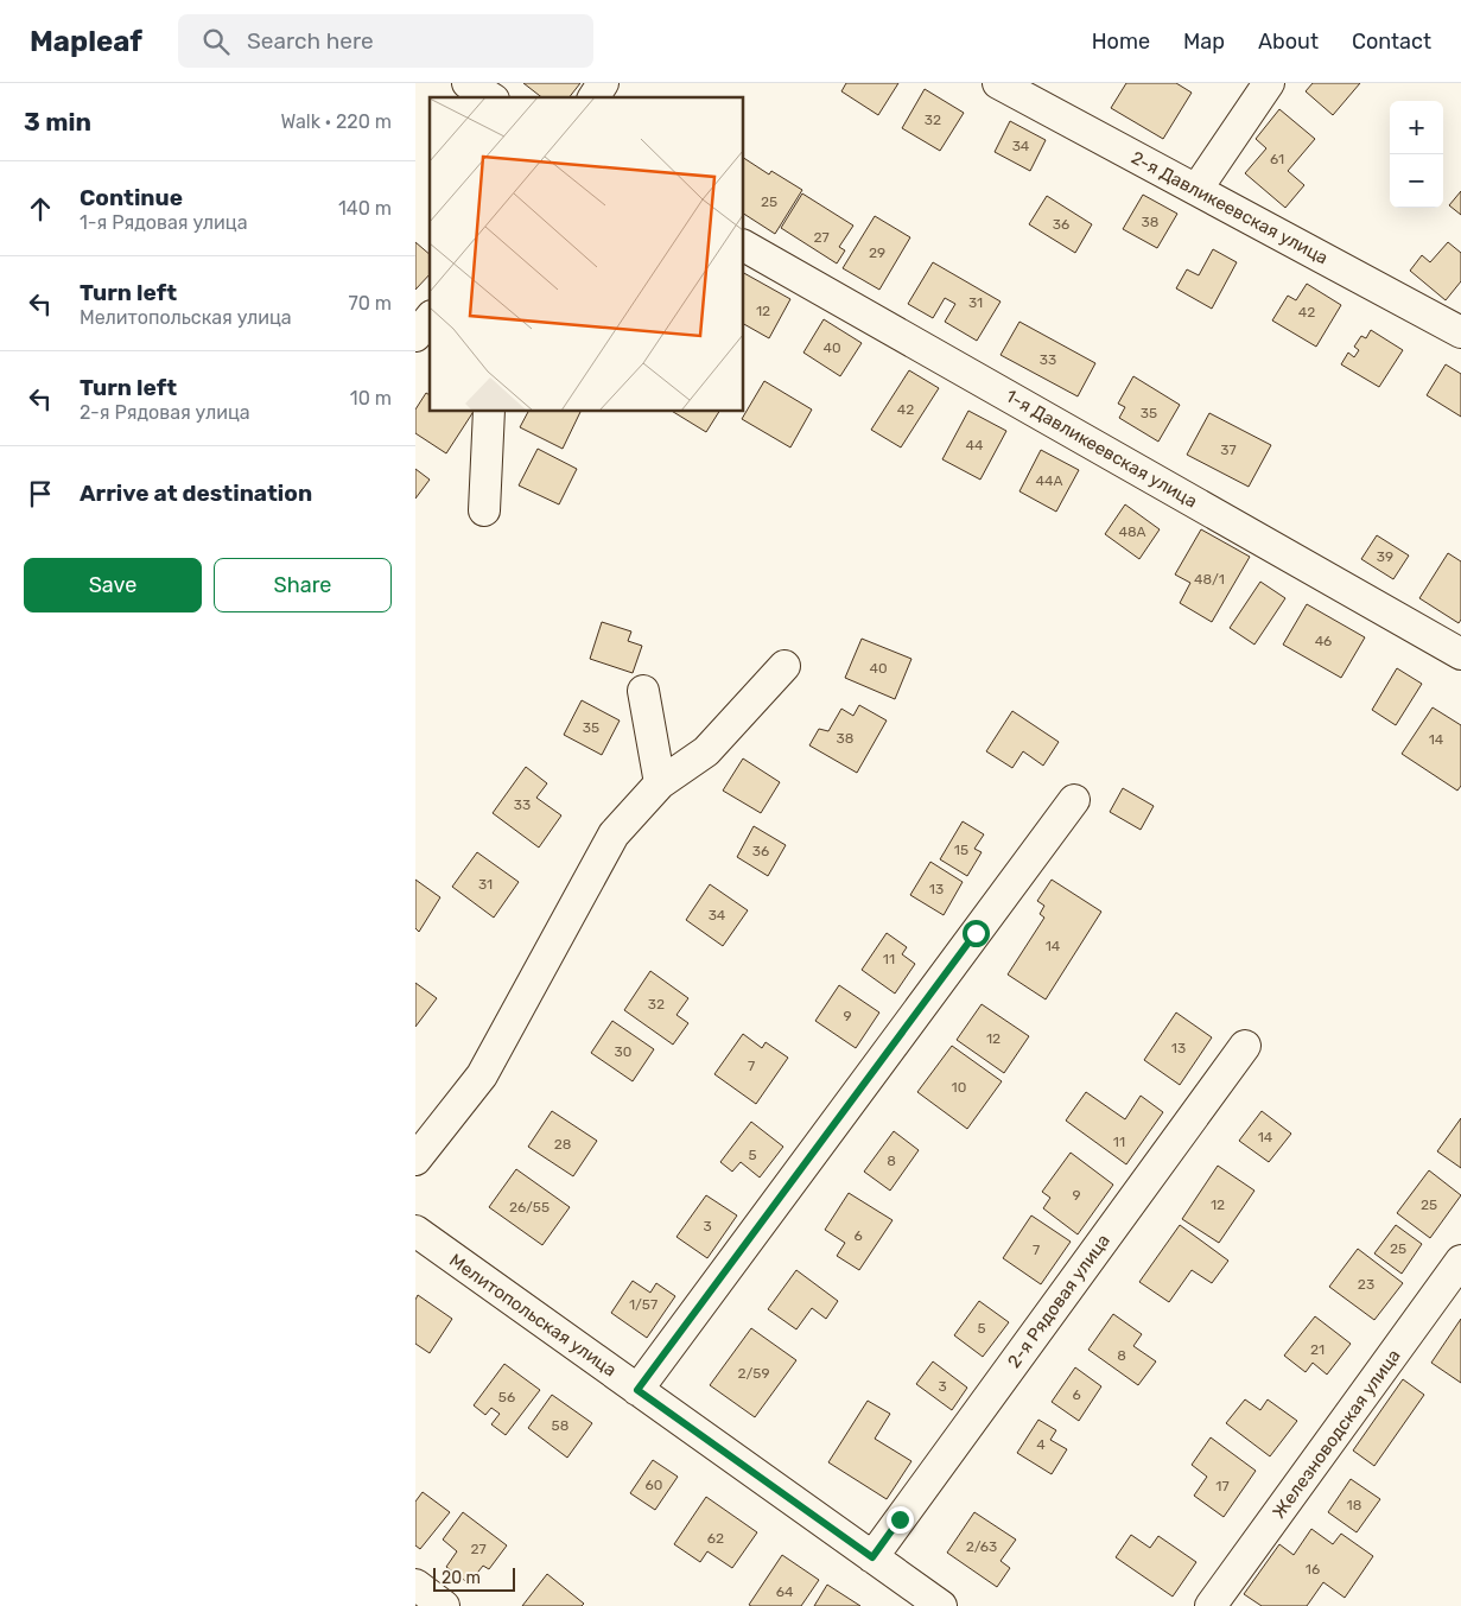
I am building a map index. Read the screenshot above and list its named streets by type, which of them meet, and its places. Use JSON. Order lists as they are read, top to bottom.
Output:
{
  "streets": {
    "street": [
      "2-я Давликеевская улица",
      "1-я Давликеевская улица",
      "2-я Рядовая улица",
      "Мелитопольская улица",
      "Железноводская улица"
    ]
  },
  "crossings": [
    ["2-я Рядовая улица", "Мелитопольская улица"]
  ],
  "house_numbers": [
    "32",
    "34",
    "61",
    "25",
    "38",
    "36",
    "27",
    "29",
    "31",
    "12",
    "42",
    "40",
    "33",
    "42",
    "35",
    "44",
    "37",
    "44А",
    "48А",
    "39",
    "48/1",
    "46",
    "40",
    "35",
    "38",
    "14",
    "33",
    "15",
    "36",
    "31",
    "13",
    "34",
    "14",
    "11",
    "32",
    "9",
    "12",
    "13",
    "30",
    "7",
    "10",
    "14",
    "11",
    "28",
    "5",
    "8",
    "9",
    "12",
    "25",
    "26/55",
    "3",
    "6",
    "25",
    "7",
    "23",
    "1/57",
    "5",
    "21",
    "8",
    "2/59",
    "3",
    "6",
    "56",
    "58",
    "4",
    "60",
    "17",
    "18",
    "62",
    "2/63",
    "27",
    "16",
    "64"
  ],
  "scale_bar": "20 m",
  "page": {
    "header": "Mapleaf",
    "search": "Search here",
    "nav": [
      "Home",
      "Map",
      "About",
      "Contact"
    ],
    "heading": ["3 min", "Walk · 220 m"],
    "map_buttons": ["+", "−"],
    "list": [
      ["Continue", "1-я Рядовая улица", "140 m"],
      ["Turn left", "Мелитопольская улица", "70 m"],
      ["Turn left", "2-я Рядовая улица", "10 m"],
      "Arrive at destination"
    ],
    "buttons": ["Save", "Share"],
    "scale": "20 m"
  }
}
